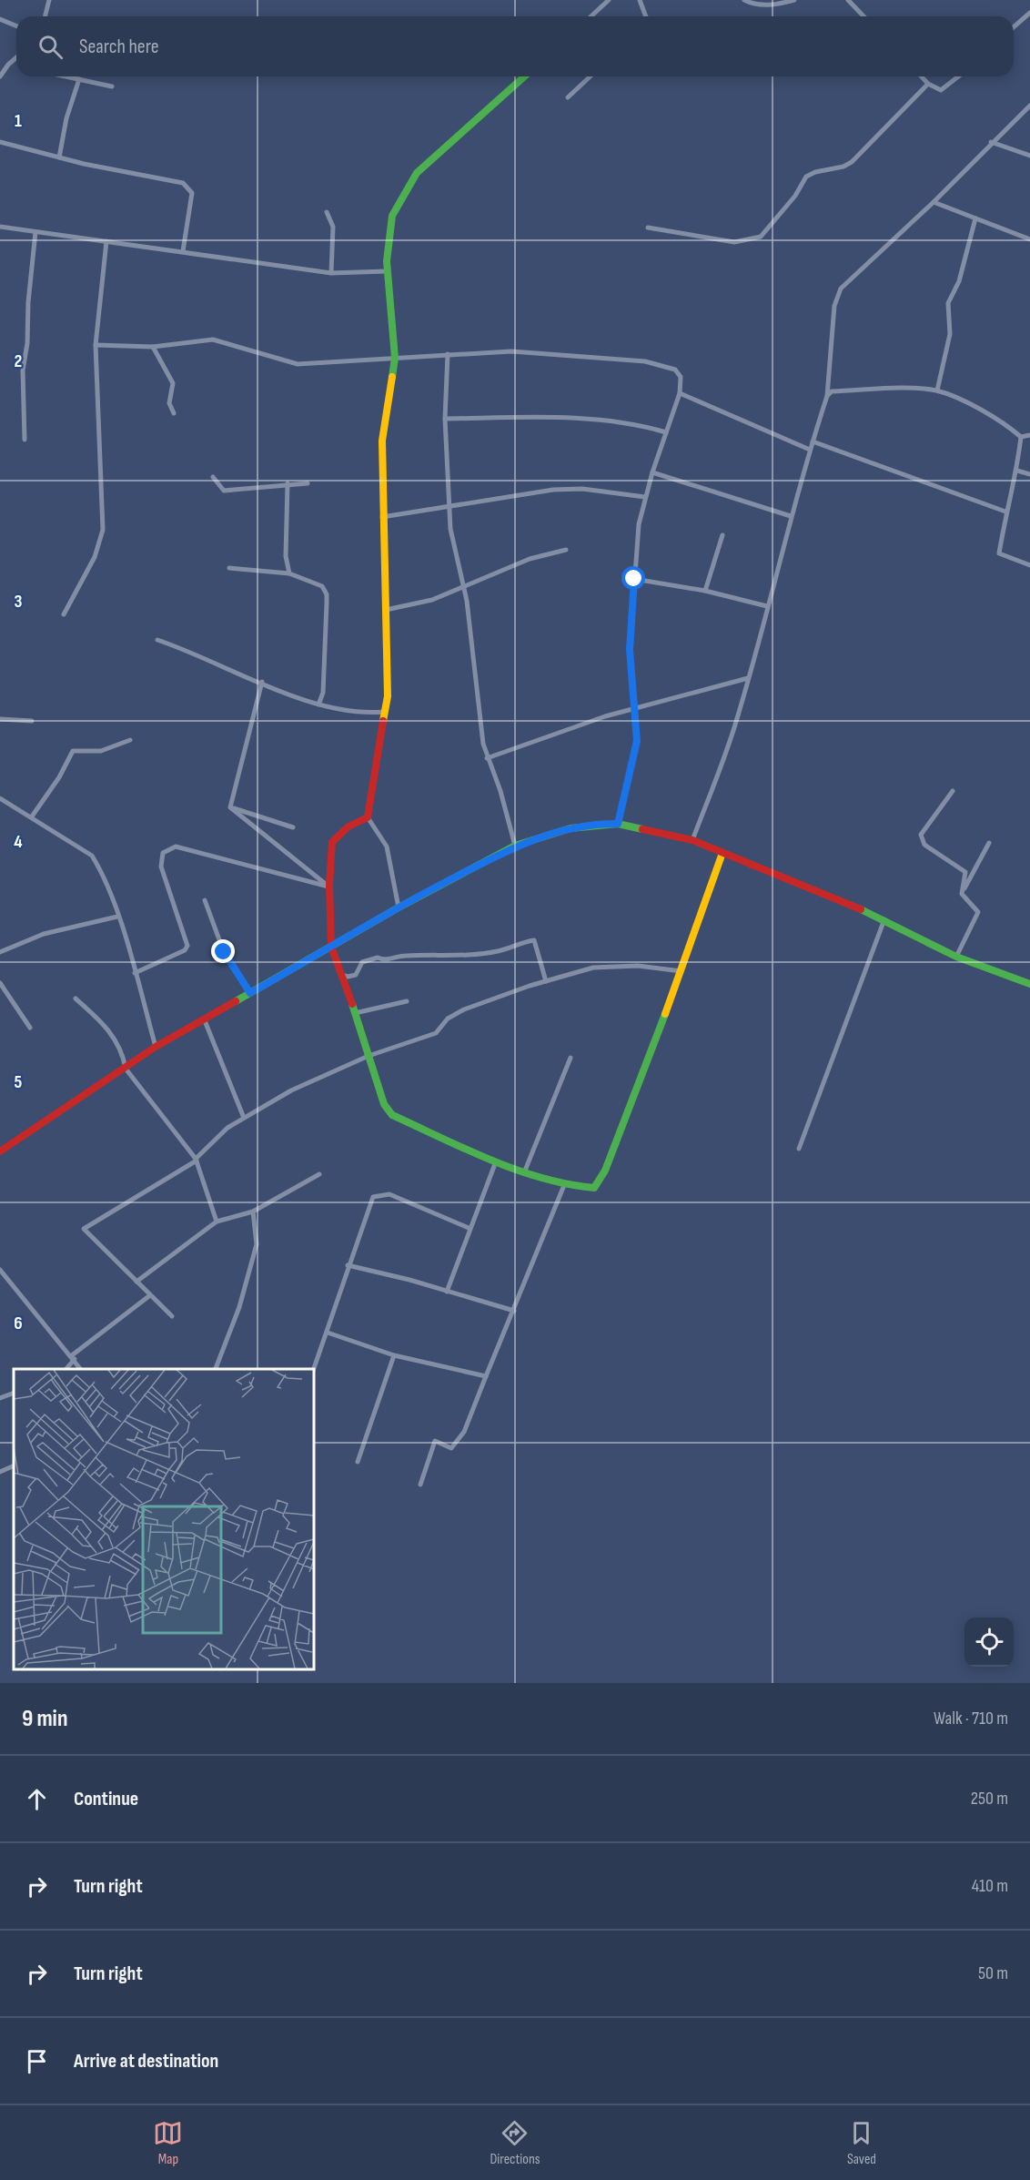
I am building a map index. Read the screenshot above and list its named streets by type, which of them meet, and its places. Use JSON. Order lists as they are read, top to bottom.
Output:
{
  "page": {
    "search": "Search here",
    "heading": ["9 min", "Walk · 710 m"],
    "list": [
      ["Continue", "250 m"],
      ["Turn right", "410 m"],
      ["Turn right", "50 m"],
      "Arrive at destination"
    ],
    "nav": ["Map", "Directions", "Saved"]
  },
  "grid": {
    "rows": [
      "1",
      "2",
      "3",
      "4",
      "5",
      "6"
    ]
  }
}
